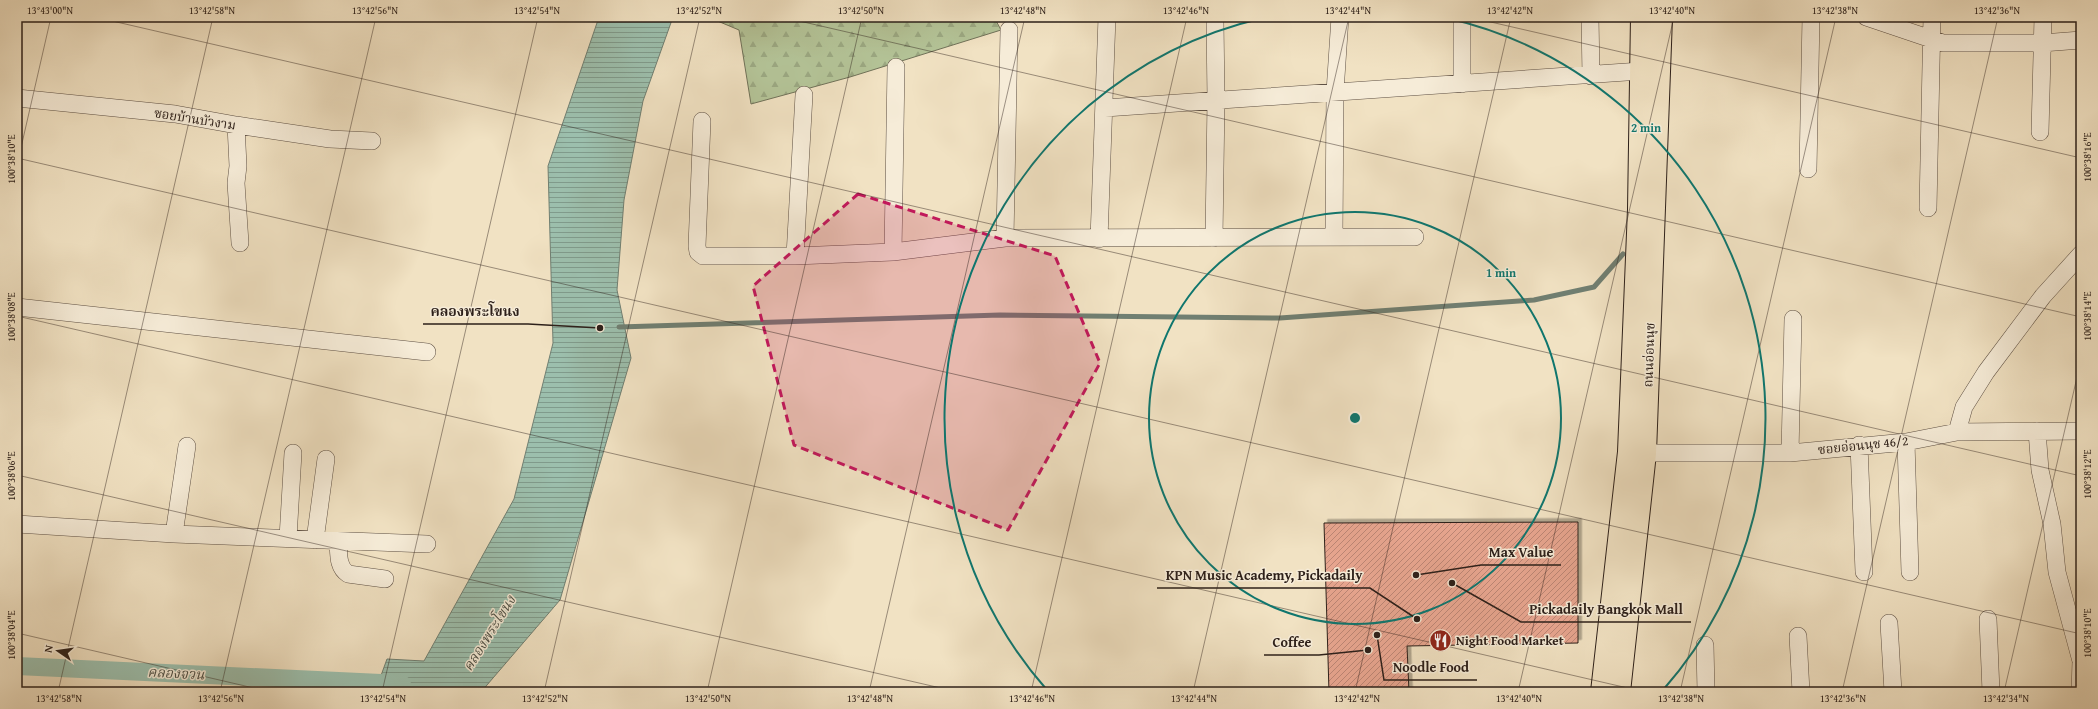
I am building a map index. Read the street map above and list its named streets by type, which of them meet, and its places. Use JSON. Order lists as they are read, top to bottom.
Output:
{
  "streets": {
    "main road": ["ถนนอ่อนนุช"],
    "street": ["ซอยบ้านบัวงาม", "ซอยอ่อนนุช 46/2"]
  },
  "crossings": [
    ["ถนนอ่อนนุช", "ซอยอ่อนนุช 46/2"]
  ],
  "water": ["คลองพระโขนง", "คลองจวน"],
  "places": {
    "other": [
      "คลองพระโขนง",
      "Max Value",
      "Pickadaily Bangkok Mall",
      "KPN Music Academy, Pickadaily",
      "Noodle Food",
      "Coffee"
    ],
    "restaurant": ["Night Food Market"]
  },
  "north": "left",
  "coordinates": [
    "13°43'00\"N",
    "13°42'58\"N",
    "13°42'56\"N",
    "13°42'54\"N",
    "13°42'52\"N",
    "13°42'50\"N",
    "13°42'48\"N",
    "13°42'46\"N",
    "13°42'44\"N",
    "13°42'42\"N",
    "13°42'40\"N",
    "13°42'38\"N",
    "13°42'36\"N",
    "100°38'16\"E",
    "100°38'10\"E",
    "100°38'14\"E",
    "100°38'08\"E",
    "100°38'12\"E",
    "100°38'06\"E",
    "100°38'04\"E",
    "13°42'34\"N"
  ],
  "rings": ["2 min", "1 min"]
}
